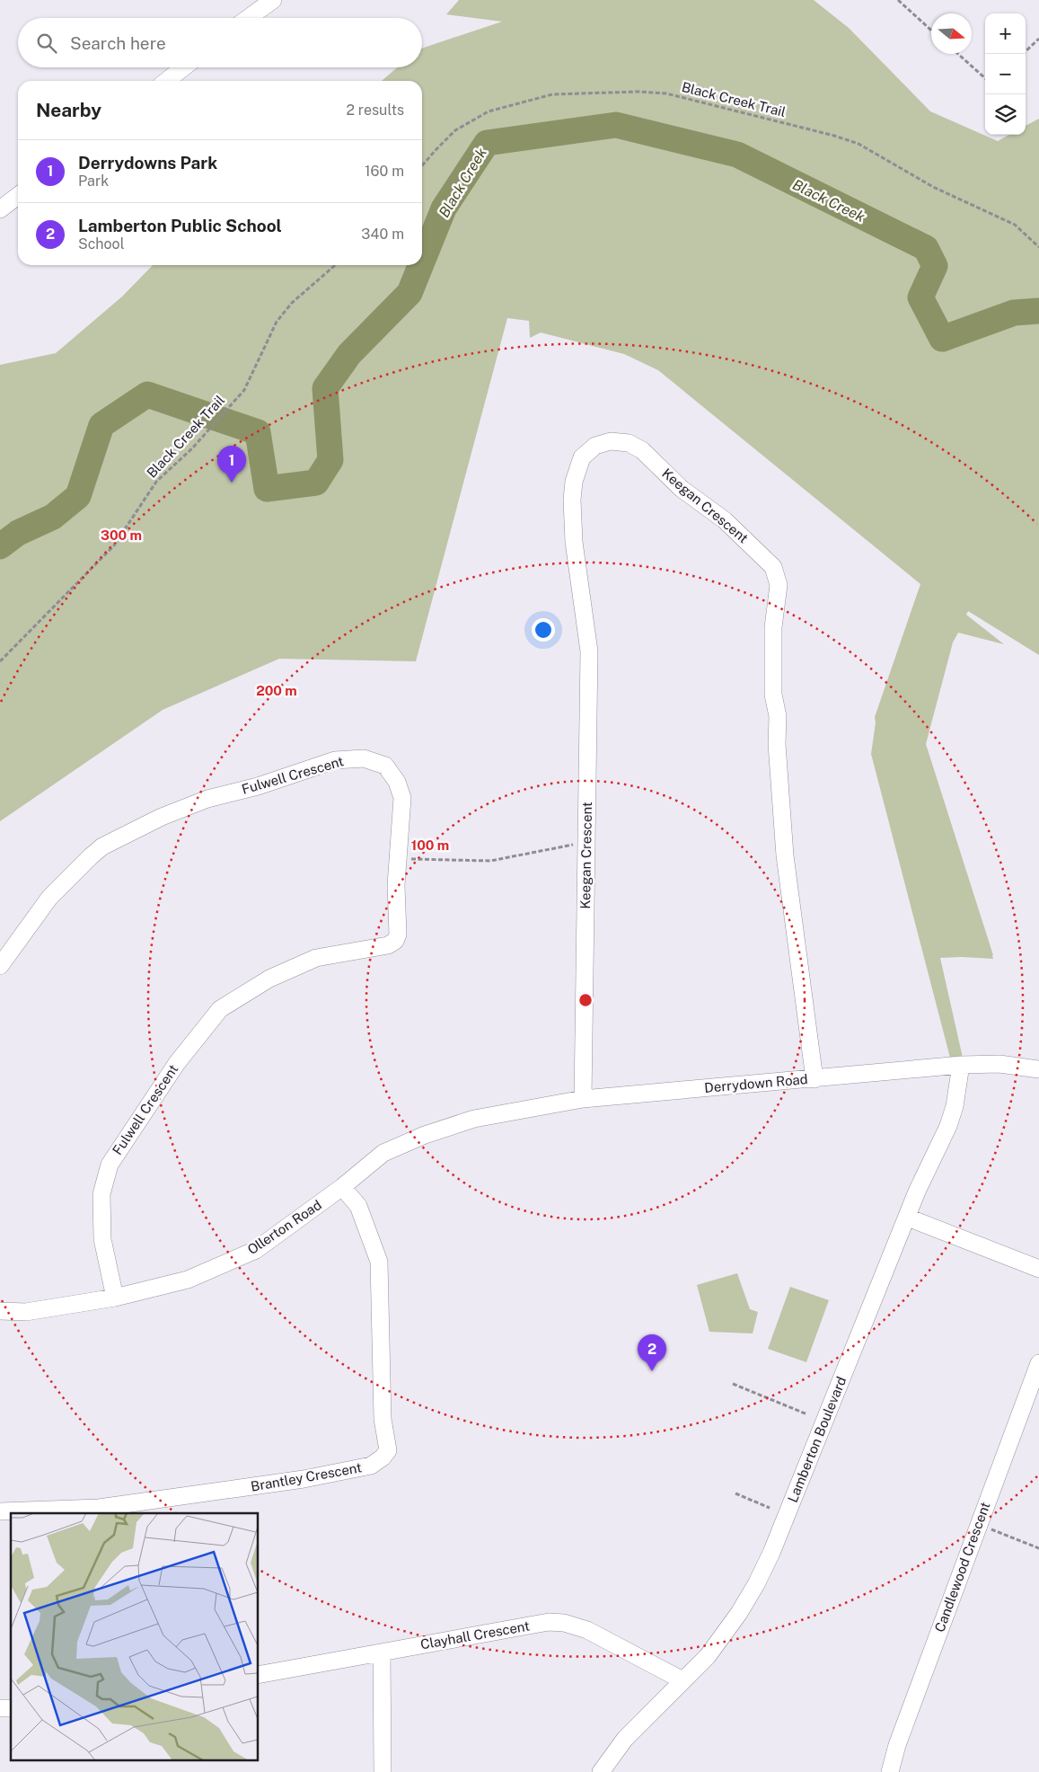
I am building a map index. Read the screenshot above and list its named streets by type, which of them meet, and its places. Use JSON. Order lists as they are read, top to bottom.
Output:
{
  "streets": {
    "street": [
      "Keegan Crescent",
      "Fulwell Crescent",
      "Derrydown Road",
      "Ollerton Road",
      "Lamberton Boulevard",
      "Brantley Crescent",
      "Candlewood Crescent",
      "Clayhall Crescent"
    ],
    "path": ["Black Creek Trail"]
  },
  "crossings": [
    ["Keegan Crescent", "Derrydown Road"],
    ["Fulwell Crescent", "Ollerton Road"],
    ["Derrydown Road", "Ollerton Road"],
    ["Derrydown Road", "Lamberton Boulevard"],
    ["Ollerton Road", "Brantley Crescent"],
    ["Lamberton Boulevard", "Clayhall Crescent"]
  ],
  "water": ["Black Creek"],
  "north": "right",
  "page": {
    "map_buttons": ["+", "−"],
    "search": "Search here",
    "heading": ["Nearby", "2 results"],
    "list": [
      {
        "mark": "1",
        "name": "Derrydowns Park",
        "note": "Park",
        "value": "160 m"
      },
      {
        "mark": "2",
        "name": "Lamberton Public School",
        "note": "School",
        "value": "340 m"
      }
    ],
    "pins": ["1", "2"]
  },
  "rings": ["300 m", "200 m", "100 m"]
}
